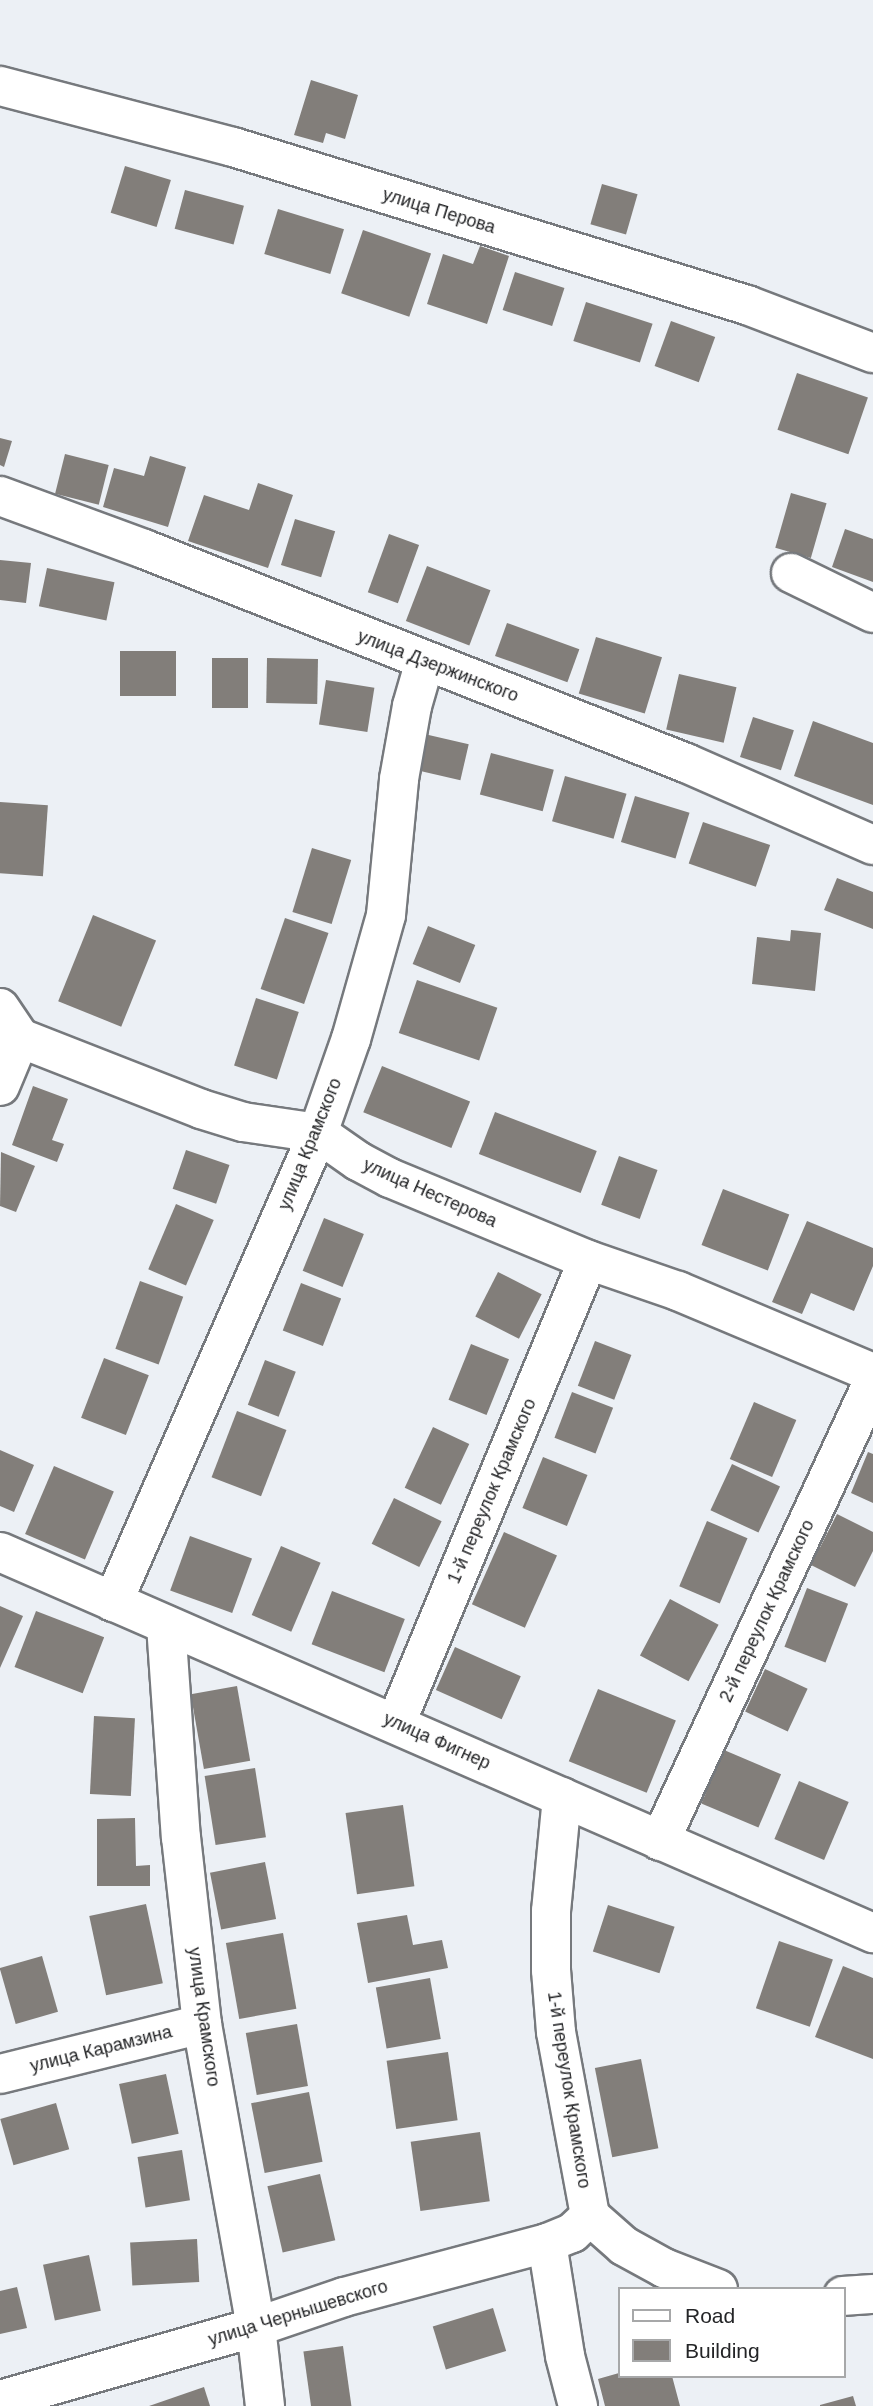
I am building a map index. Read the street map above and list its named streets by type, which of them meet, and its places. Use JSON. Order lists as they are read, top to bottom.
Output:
{
  "streets": {
    "street": [
      "улица Перова",
      "улица Дзержинского",
      "улица Крамского",
      "улица Нестерова",
      "1-й переулок Крамского",
      "2-й переулок Крамского",
      "улица Фигнер",
      "улица Карамзина",
      "улица Чернышевского"
    ]
  },
  "crossings": [
    ["улица Дзержинского", "улица Крамского"],
    ["улица Крамского", "улица Нестерова"],
    ["улица Крамского", "улица Фигнер"],
    ["улица Крамского", "улица Карамзина"],
    ["улица Крамского", "улица Чернышевского"],
    ["улица Нестерова", "1-й переулок Крамского"],
    ["1-й переулок Крамского", "улица Фигнер"],
    ["1-й переулок Крамского", "улица Чернышевского"],
    ["2-й переулок Крамского", "улица Фигнер"]
  ],
  "legend": ["Road", "Building"]
}
